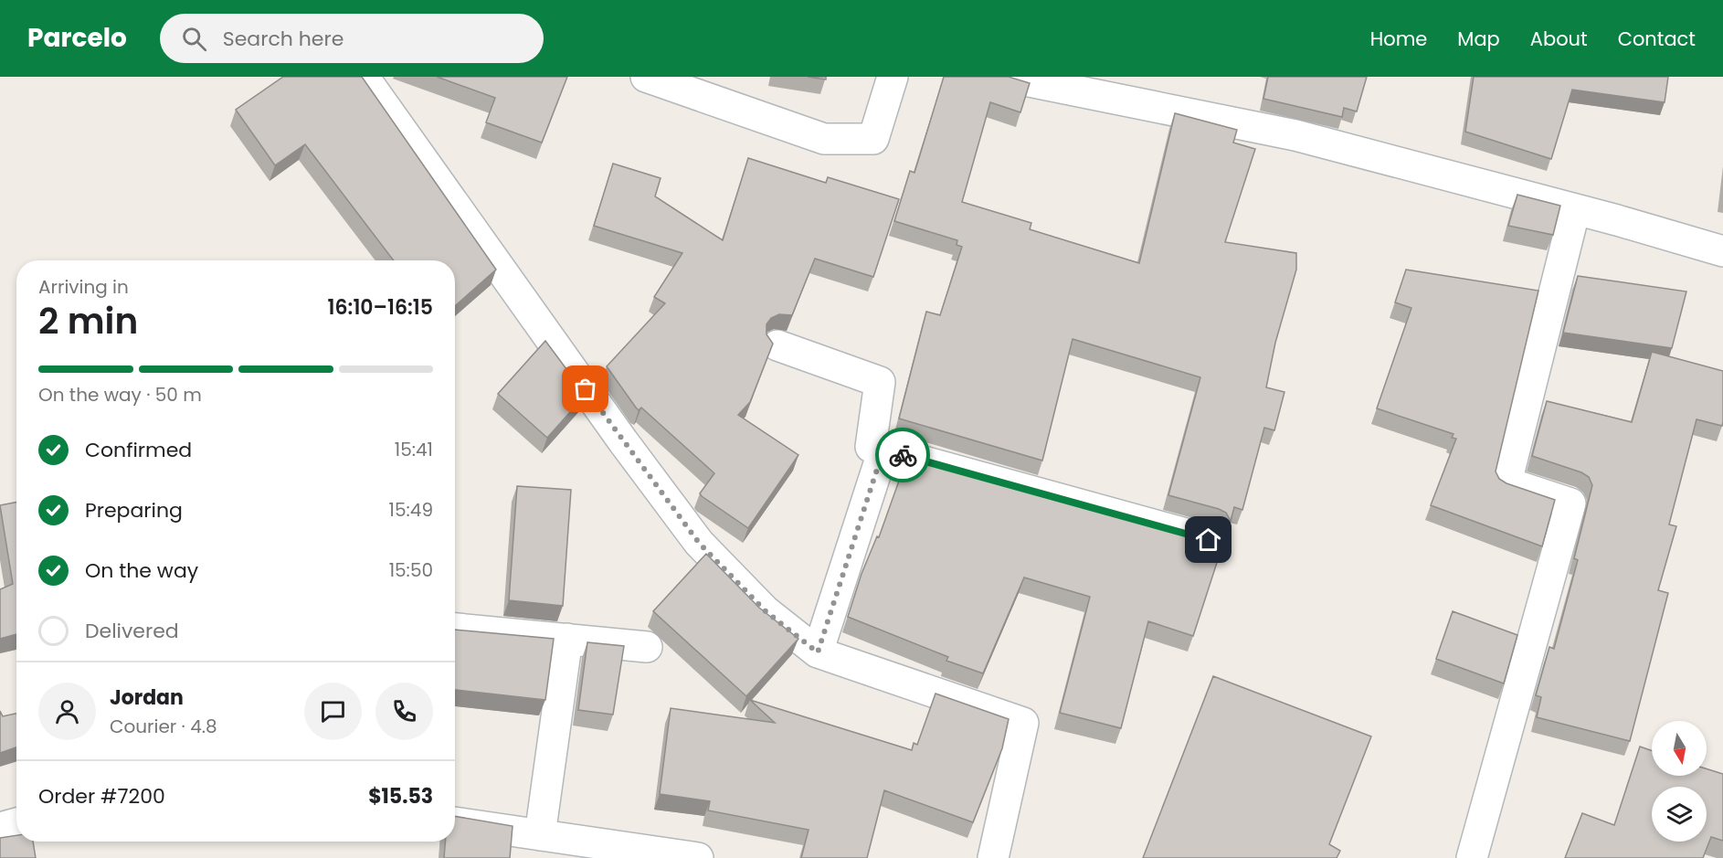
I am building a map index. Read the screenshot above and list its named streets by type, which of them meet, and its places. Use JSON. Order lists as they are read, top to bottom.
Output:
{
  "north": "bottom",
  "page": {
    "header": "Parcelo",
    "search": "Search here",
    "nav": [
      "Home",
      "Map",
      "About",
      "Contact"
    ],
    "heading": ["2 min", "Arriving in", "16:10–16:15"],
    "panel": [
      "Jordan",
      "Courier · 4.8",
      "Order #7200",
      "$15.53"
    ],
    "bar": "On the way · 50 m",
    "list": [
      ["Confirmed", "15:41"],
      ["Preparing", "15:49"],
      ["On the way", "15:50"],
      "Delivered"
    ]
  }
}
